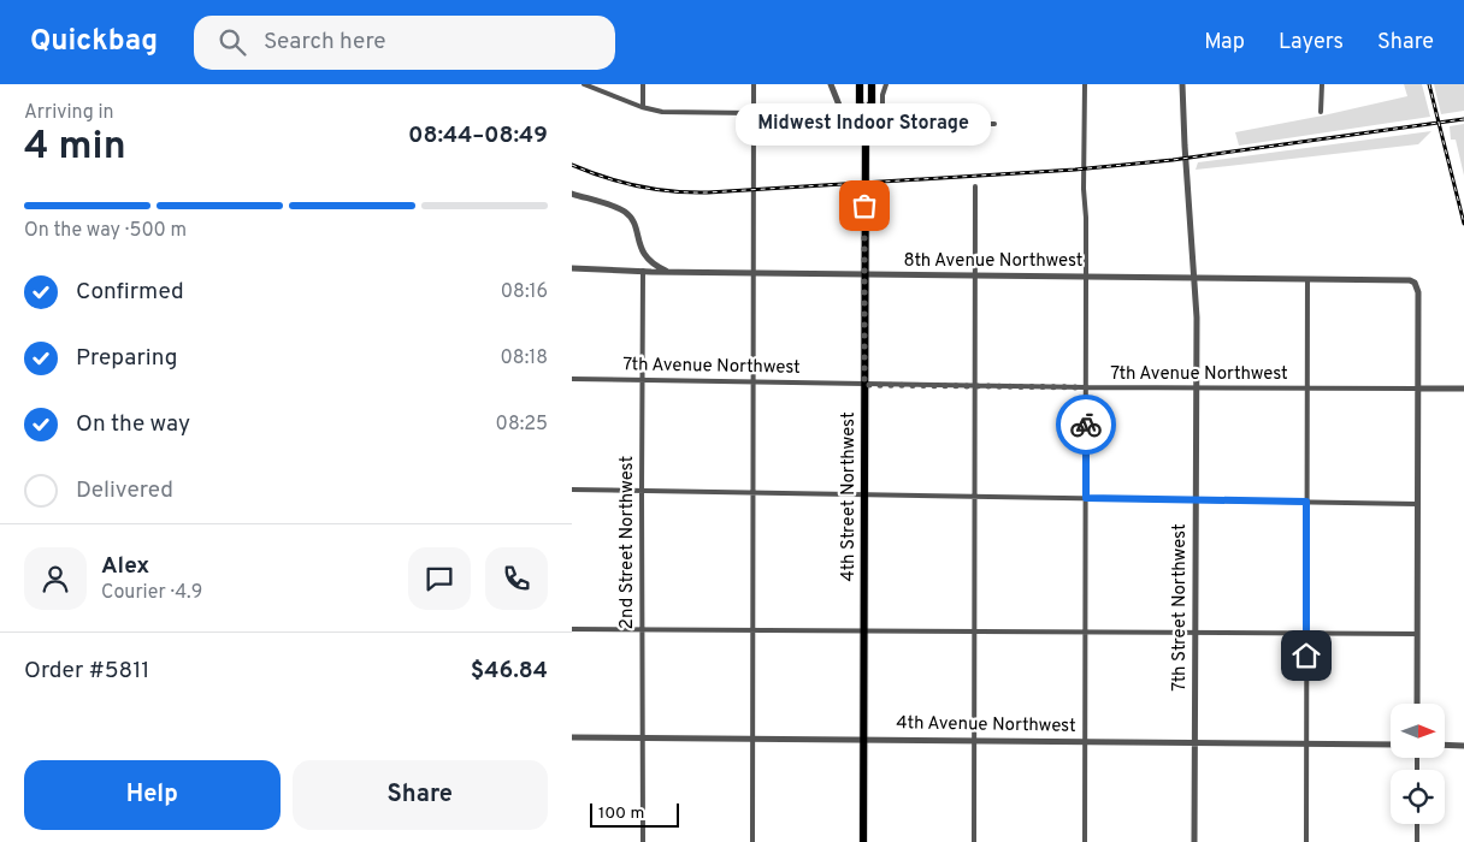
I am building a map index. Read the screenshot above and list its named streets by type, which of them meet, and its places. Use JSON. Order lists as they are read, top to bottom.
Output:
{
  "streets": {
    "main road": ["4th Street Northwest"],
    "street": [
      "8th Avenue Northwest",
      "7th Avenue Northwest",
      "2nd Street Northwest",
      "7th Street Northwest",
      "4th Avenue Northwest"
    ]
  },
  "crossings": [
    ["8th Avenue Northwest", "7th Avenue Northwest"],
    ["8th Avenue Northwest", "4th Street Northwest"],
    ["8th Avenue Northwest", "2nd Street Northwest"],
    ["8th Avenue Northwest", "7th Street Northwest"],
    ["7th Avenue Northwest", "4th Street Northwest"],
    ["7th Avenue Northwest", "2nd Street Northwest"],
    ["7th Avenue Northwest", "7th Street Northwest"],
    ["4th Street Northwest", "4th Avenue Northwest"],
    ["2nd Street Northwest", "4th Avenue Northwest"],
    ["7th Street Northwest", "4th Avenue Northwest"]
  ],
  "places": ["Midwest Indoor Storage"],
  "scale_bar": "100 m",
  "north": "right",
  "page": {
    "header": "Quickbag",
    "search": "Search here",
    "nav": ["Map", "Layers", "Share"],
    "heading": ["4 min", "Arriving in", "08:44–08:49"],
    "panel": [
      "Alex",
      "Courier · 4.9",
      "Order #5811",
      "$46.84"
    ],
    "bubble": "Midwest Indoor Storage",
    "bar": "On the way · 500 m",
    "list": [
      ["Confirmed", "08:16"],
      ["Preparing", "08:18"],
      ["On the way", "08:25"],
      "Delivered"
    ],
    "buttons": ["Help", "Share"],
    "scale": "100 m"
  }
}
